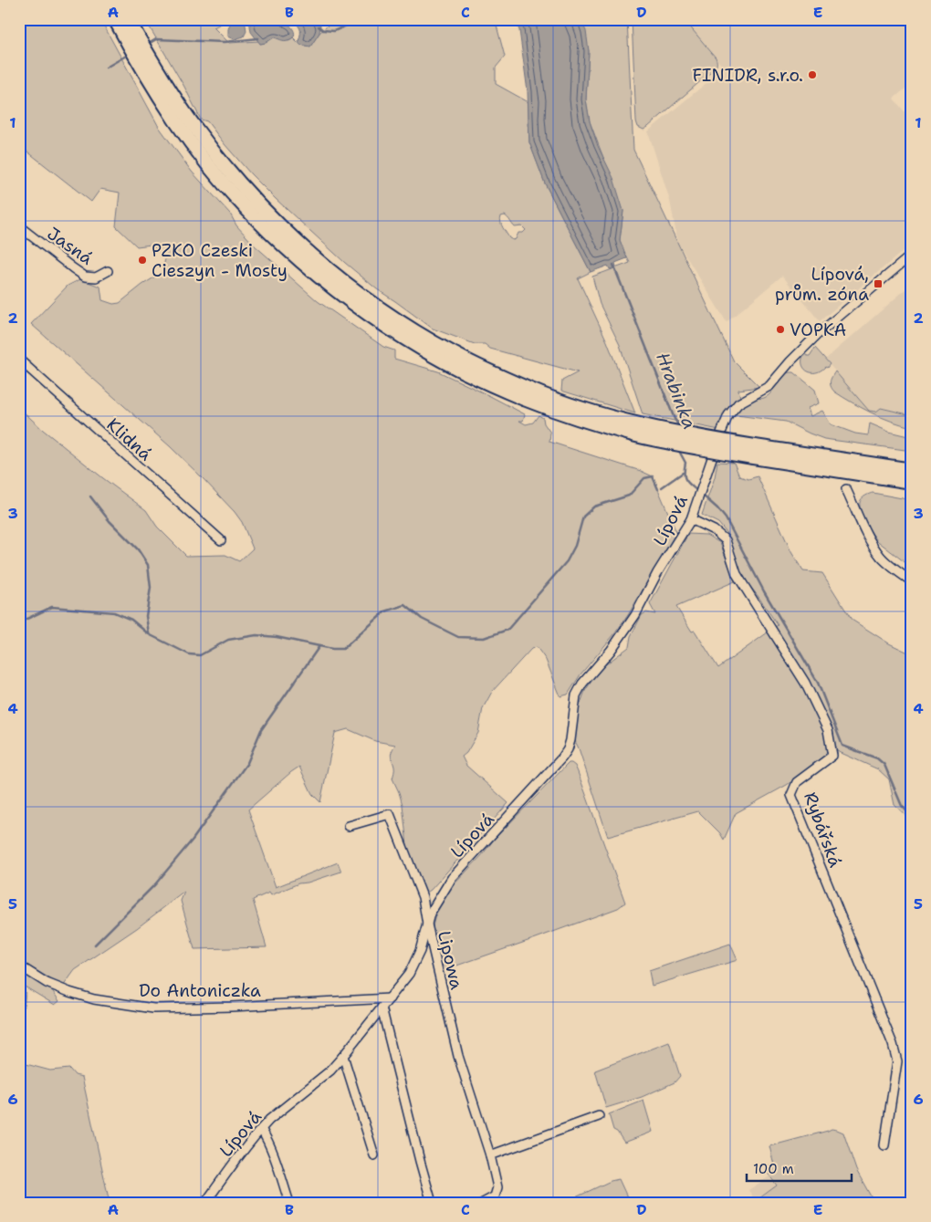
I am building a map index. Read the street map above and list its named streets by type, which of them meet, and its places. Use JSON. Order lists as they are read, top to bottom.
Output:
{
  "streets": {
    "street": [
      "Jasná",
      "Klidná",
      "Lípová",
      "Rybářská",
      "Lipowa",
      "Do Antoniczka"
    ]
  },
  "crossings": [
    ["Lípová", "Rybářská"],
    ["Lípová", "Lipowa"],
    ["Lípová", "Do Antoniczka"]
  ],
  "water": ["Hrabinka"],
  "places": {
    "other": ["FINIDR, s.r.o.", "PZKO Czeski Cieszyn - Mosty", "VOPKA"],
    "transit": ["Lípová, prům. zóna"]
  },
  "scale_bar": "100 m",
  "grid": {
    "columns": [
      "A",
      "B",
      "C",
      "D",
      "E"
    ],
    "rows": [
      "1",
      "2",
      "3",
      "4",
      "5",
      "6"
    ]
  }
}
